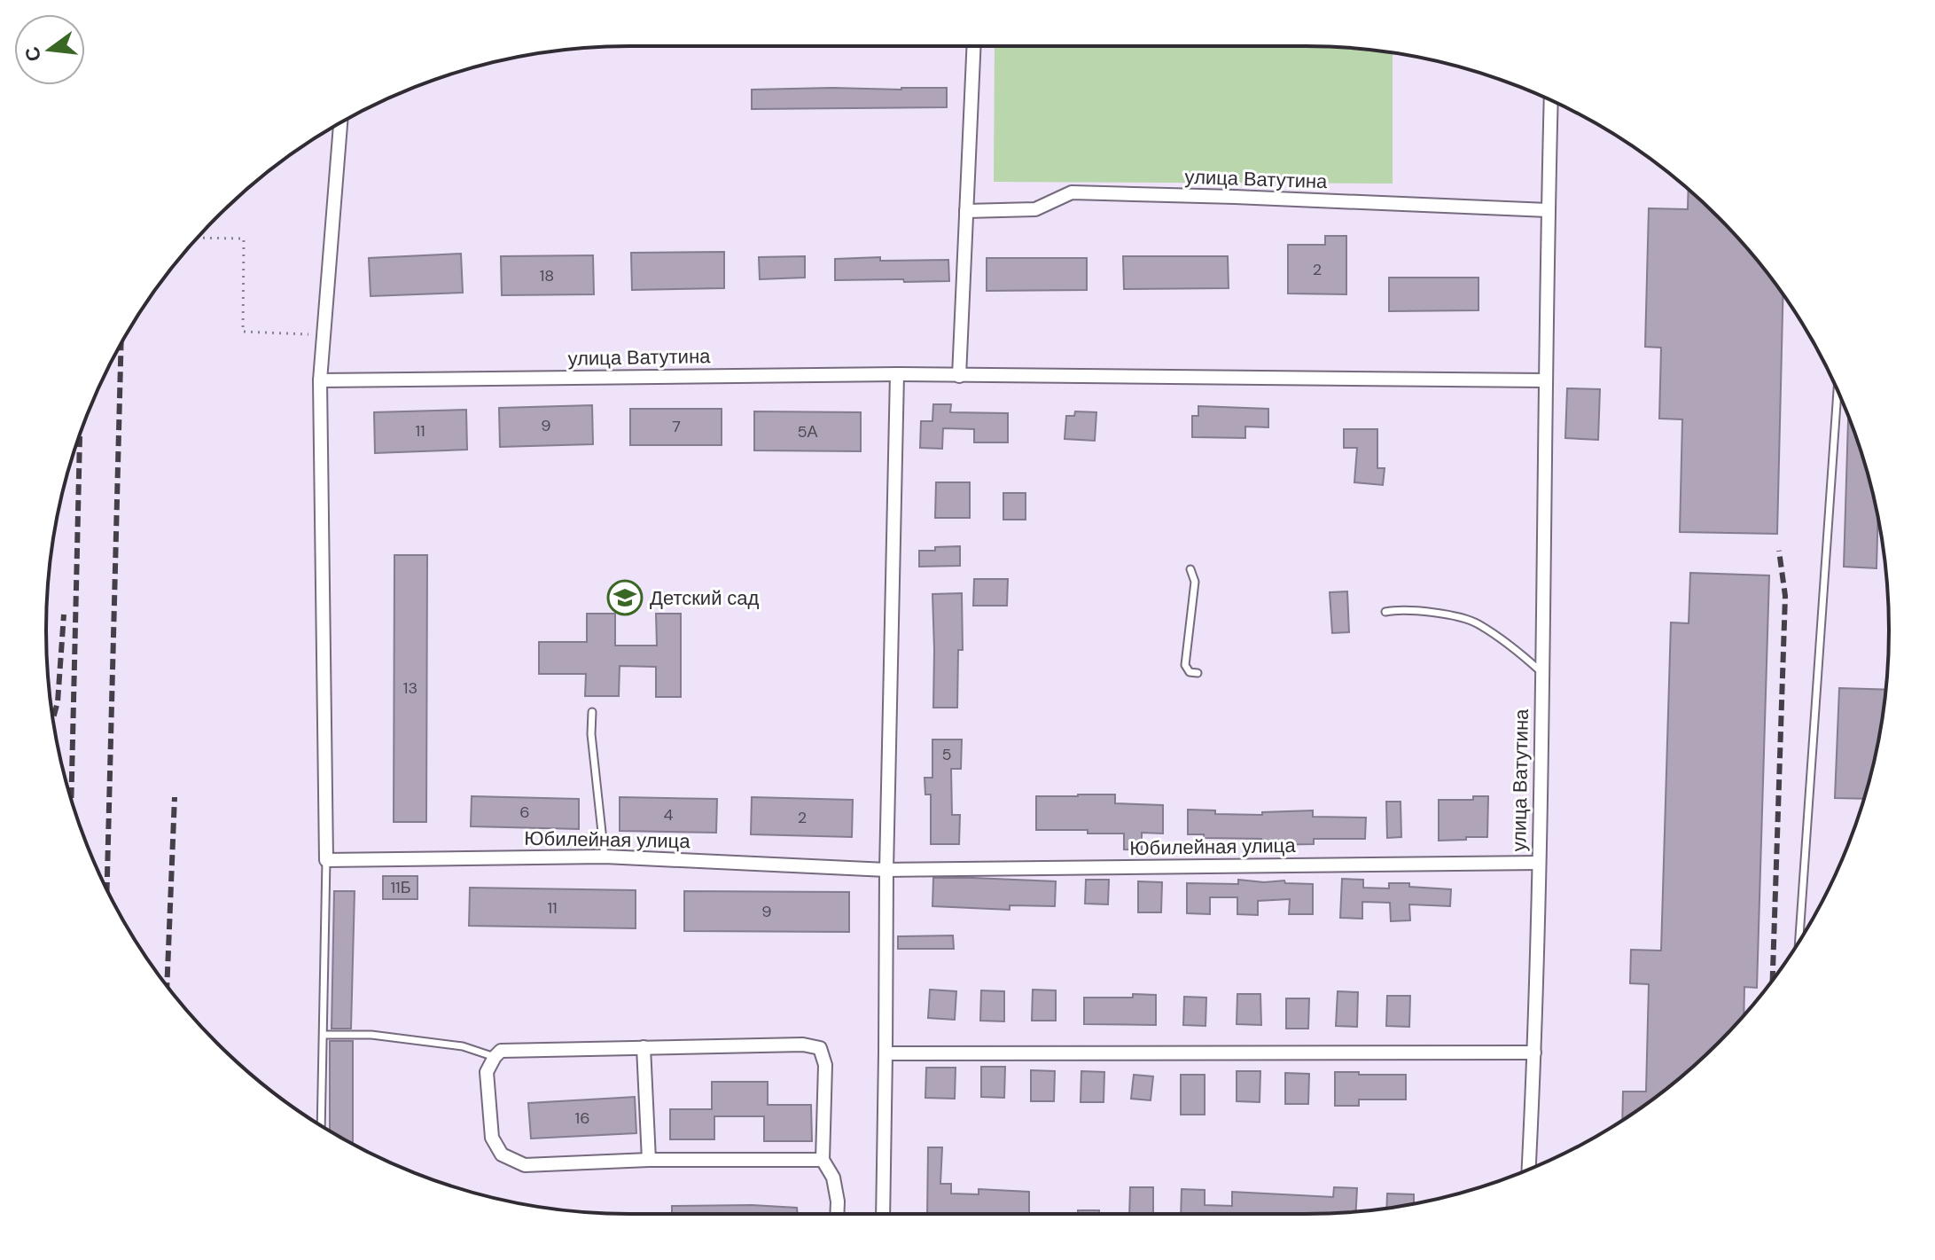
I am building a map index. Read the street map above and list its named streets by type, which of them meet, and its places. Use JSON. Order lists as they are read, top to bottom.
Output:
{
  "streets": {
    "street": ["улица Ватутина", "Юбилейная улица"]
  },
  "crossings": [
    ["улица Ватутина", "Юбилейная улица"]
  ],
  "places": {
    "school or university": ["Детский сад"]
  },
  "house_numbers": [
    "2",
    "18",
    "9",
    "7",
    "11",
    "5А",
    "13",
    "5",
    "6",
    "4",
    "2",
    "11Б",
    "11",
    "9",
    "16"
  ],
  "north": "left"
}
